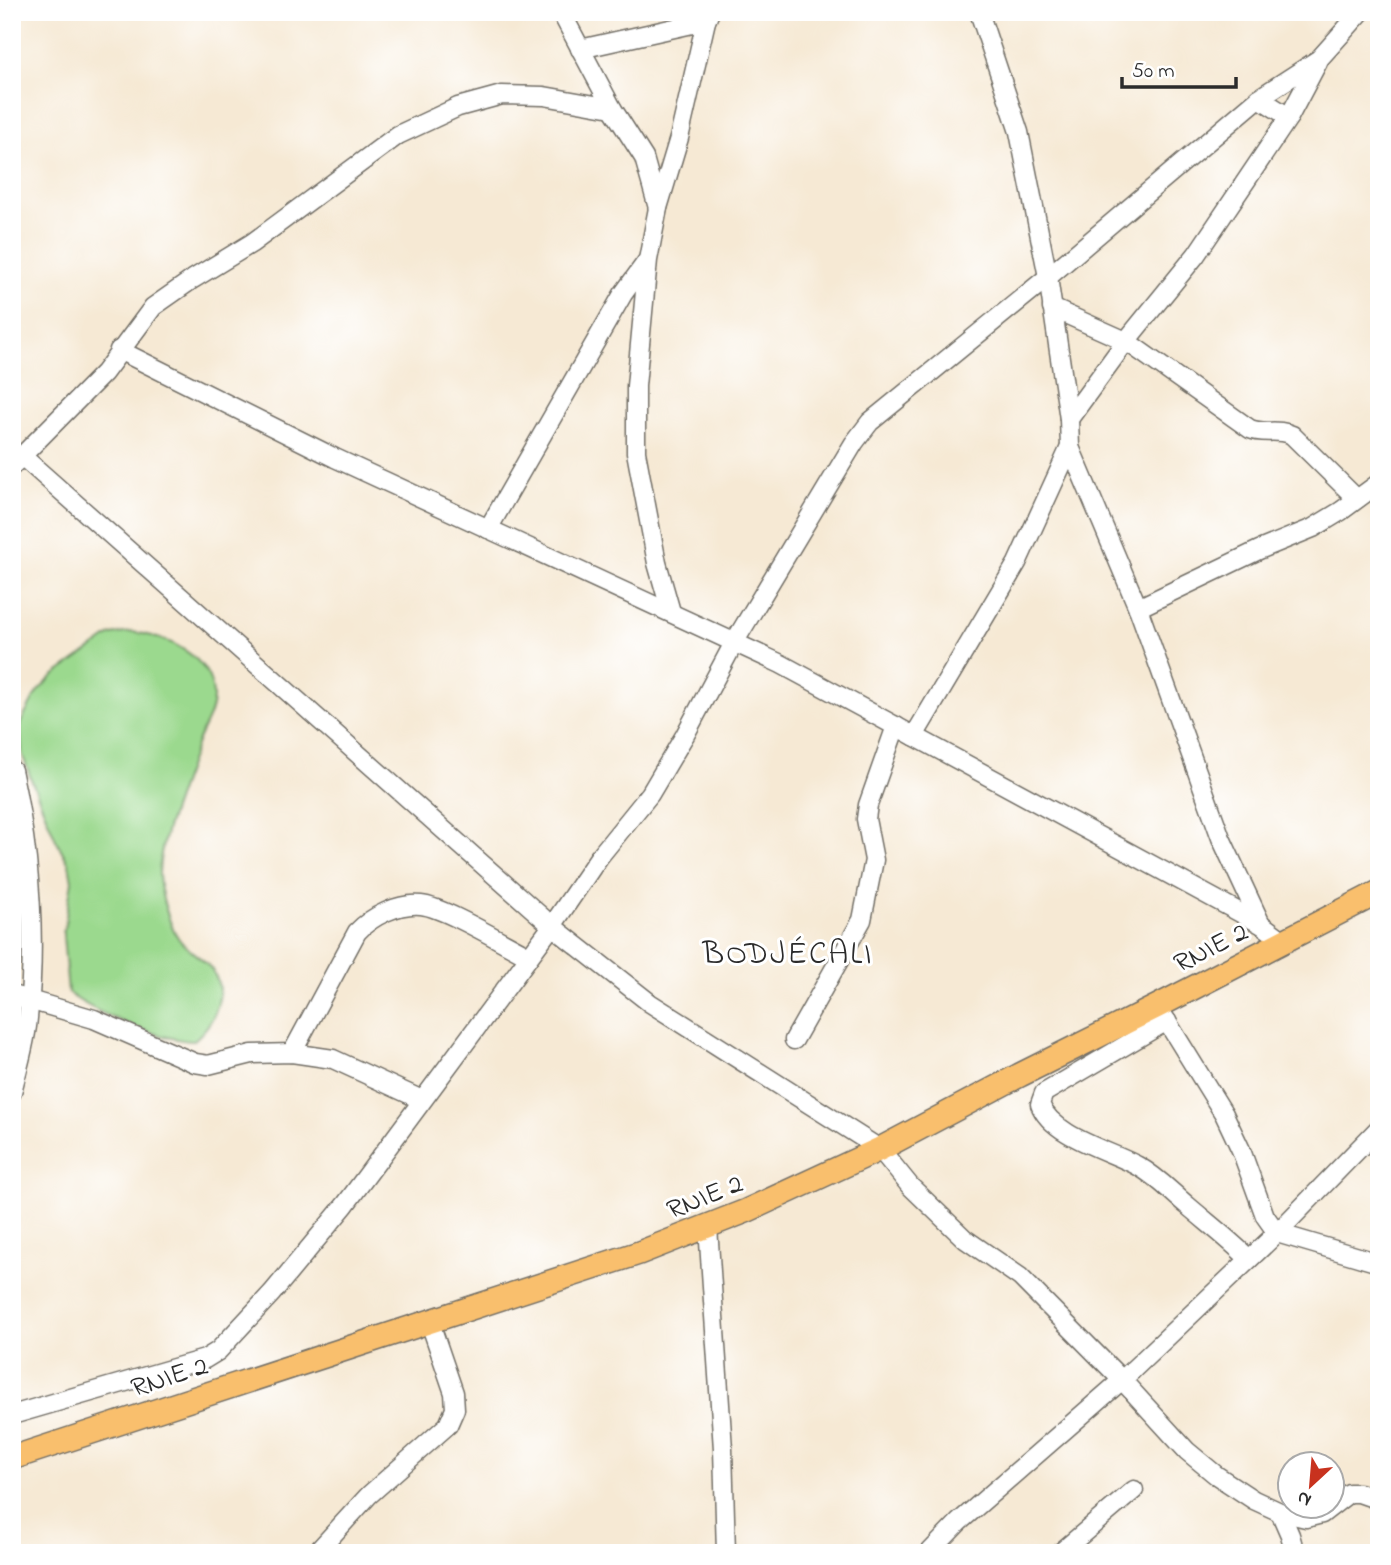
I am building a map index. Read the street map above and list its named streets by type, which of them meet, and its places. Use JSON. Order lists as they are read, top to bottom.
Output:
{
  "streets": {
    "main road": ["RNIE 2"]
  },
  "districts": ["BODJÉCALI"],
  "scale_bar": "50 m",
  "north": "bottom left"
}
